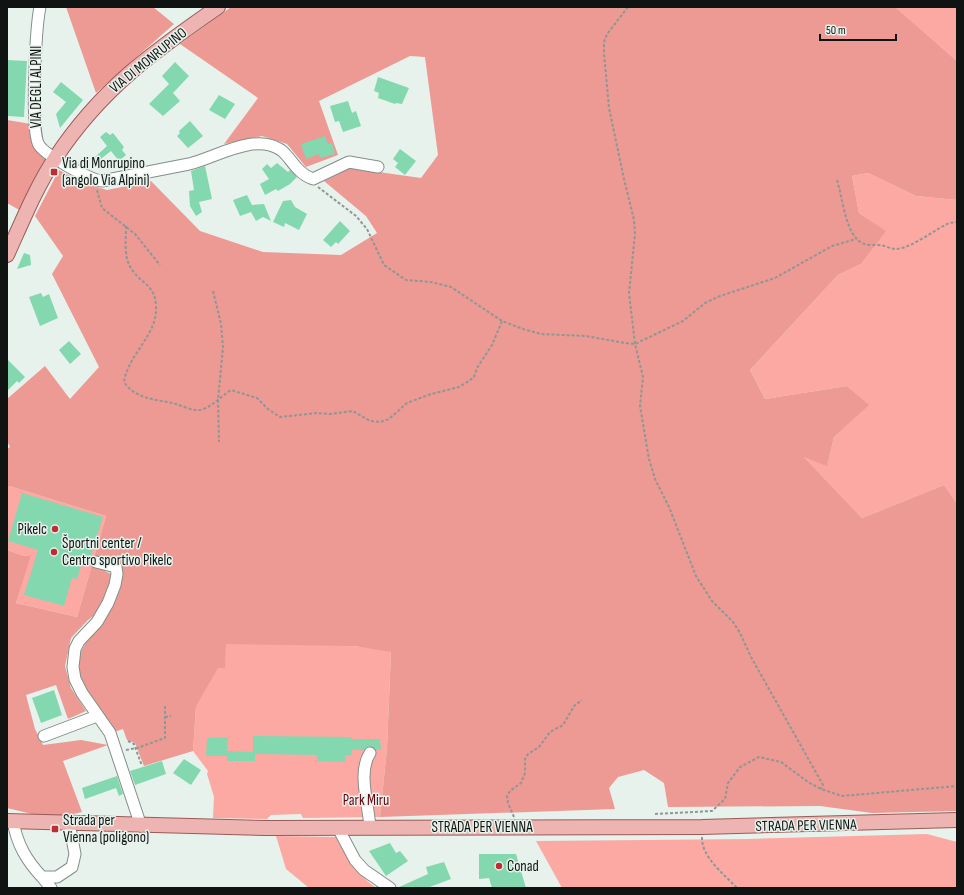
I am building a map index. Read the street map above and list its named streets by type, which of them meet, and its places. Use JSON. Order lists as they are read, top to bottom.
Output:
{
  "streets": {
    "main road": ["VIA DI MONRUPINO", "STRADA PER VIENNA"],
    "street": ["VIA DEGLI ALPINI"]
  },
  "crossings": [
    ["VIA DI MONRUPINO", "VIA DEGLI ALPINI"]
  ],
  "parks": ["Park Miru"],
  "places": {
    "transit": ["Via di Monrupino (angolo Via Alpini)", "Strada per Vienna (poligono)"],
    "other": ["Pikelc", "Športni center / Centro sportivo Pikelc", "Conad"]
  },
  "scale_bar": "50 m"
}
